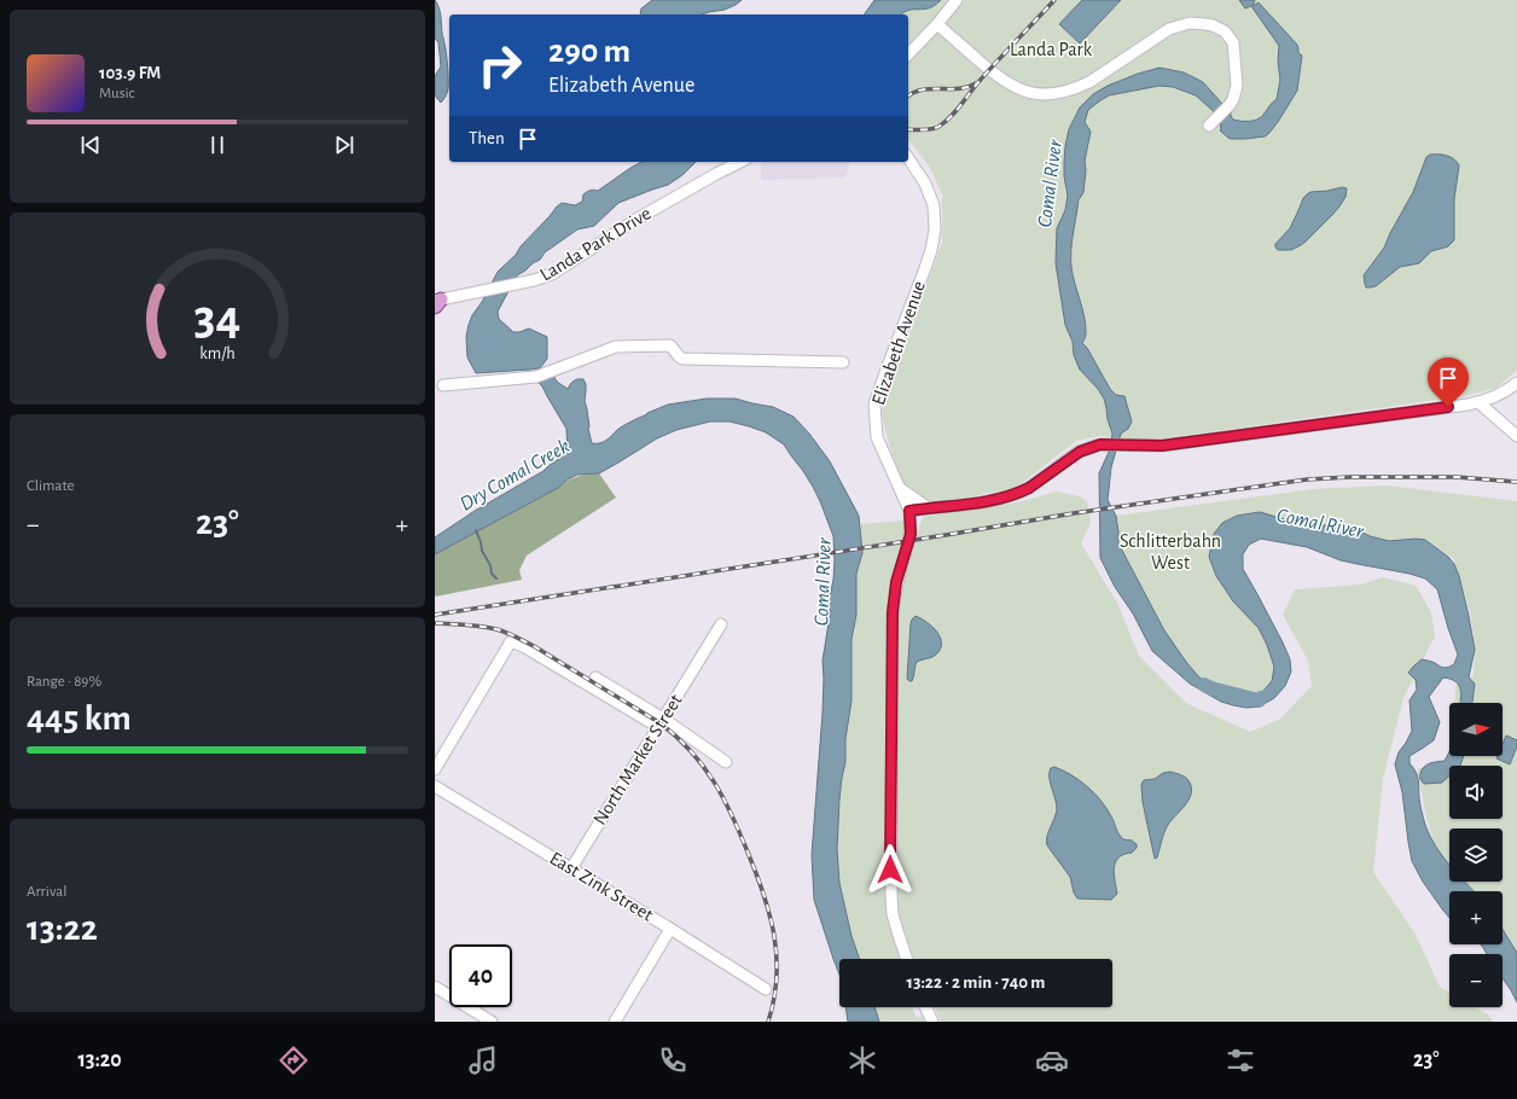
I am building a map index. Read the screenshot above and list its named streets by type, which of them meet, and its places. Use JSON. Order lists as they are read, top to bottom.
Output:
{
  "streets": {
    "street": [
      "Landa Park Drive",
      "Elizabeth Avenue",
      "North Market Street",
      "East Zink Street"
    ]
  },
  "crossings": [
    ["North Market Street", "East Zink Street"]
  ],
  "water": ["Comal River", "Dry Comal Creek"],
  "parks": ["Landa Park", "Schlitterbahn West"],
  "north": "right",
  "page": {
    "turn": ["290 m", "Elizabeth Avenue"],
    "song": ["103.9 FM", "Music"],
    "then": "Then",
    "tile": [
      "Climate",
      ["Range · 89%", "445 km"],
      ["Arrival", "13:22"]
    ],
    "heat": ["−", "23°", "+"],
    "map_buttons": ["+", "−"],
    "limit": "40",
    "trip": "13:22 · 2 min · 740 m",
    "tabs": ["13:20", "23°"],
    "gauge": ["34", "km/h"]
  }
}
